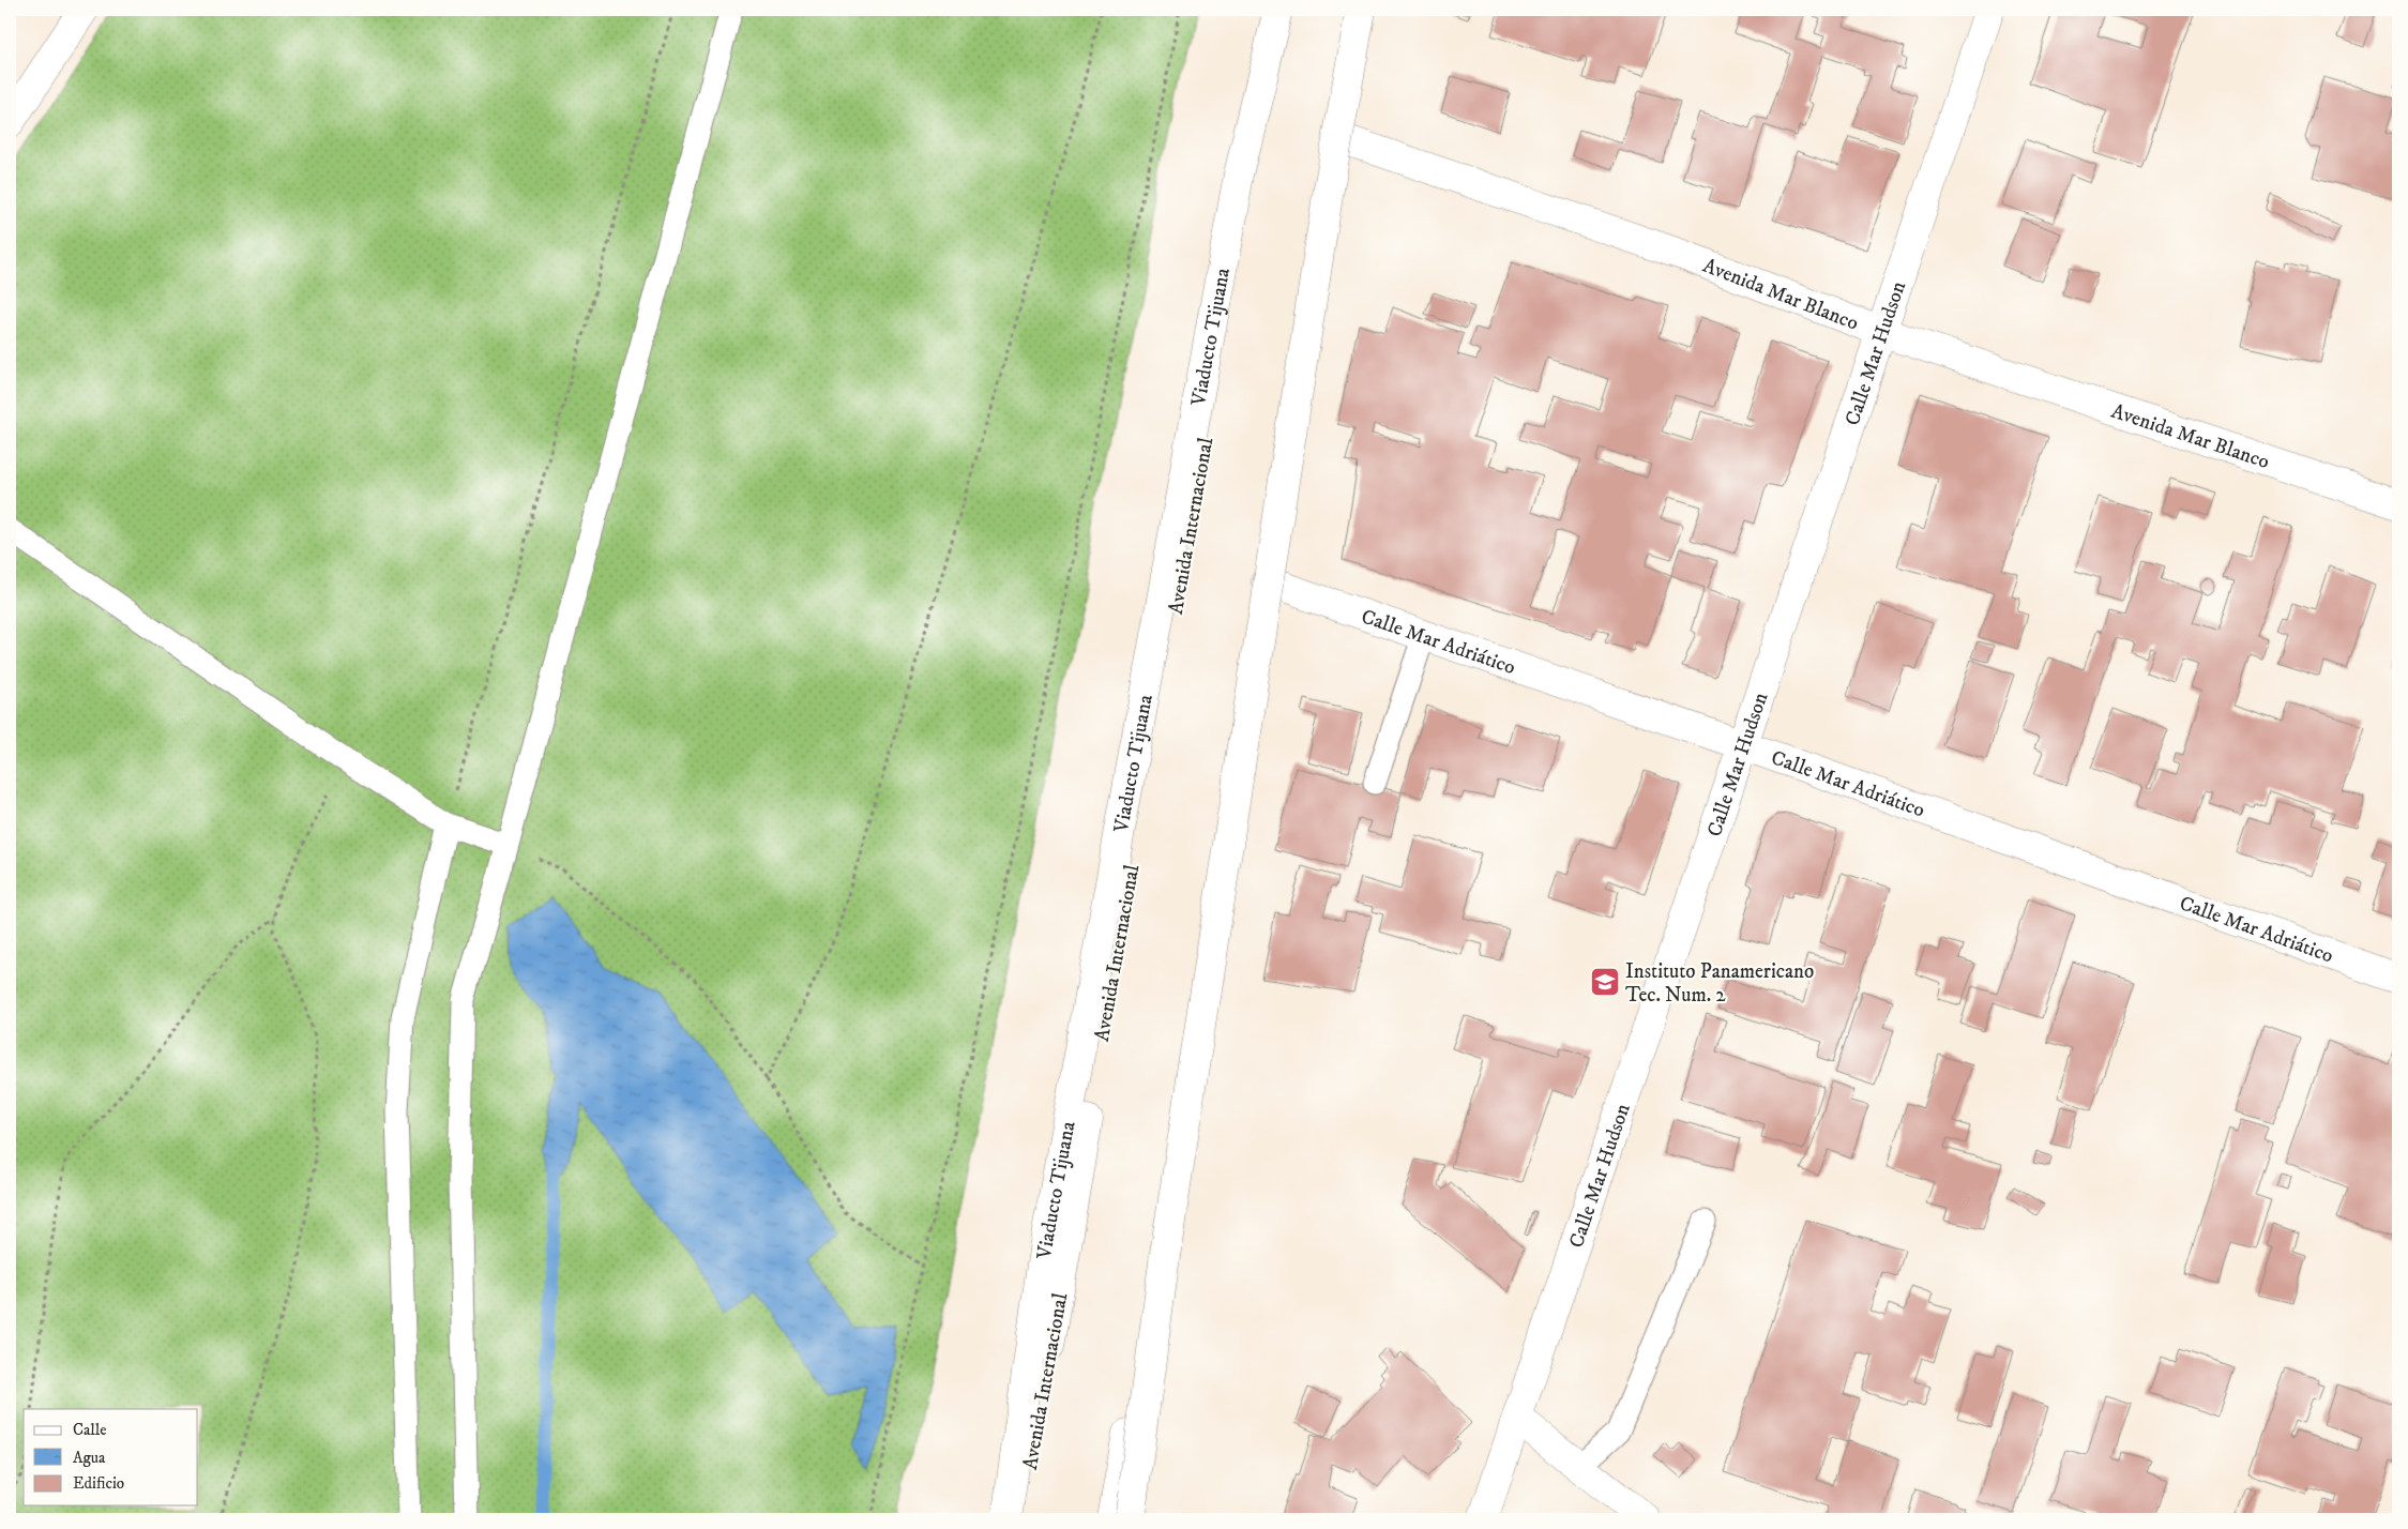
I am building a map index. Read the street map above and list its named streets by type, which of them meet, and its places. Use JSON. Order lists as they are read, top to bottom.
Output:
{
  "streets": {
    "main road": [
      "Avenida Mar Blanco",
      "Viaducto Tijuana",
      "Calle Mar Hudson",
      "Avenida Internacional",
      "Calle Mar Adriático"
    ]
  },
  "crossings": [
    ["Avenida Mar Blanco", "Calle Mar Hudson"],
    ["Calle Mar Hudson", "Calle Mar Adriático"]
  ],
  "places": {
    "school or university": ["Instituto Panamericano Tec. Num. 2"]
  },
  "legend": ["Calle", "Agua", "Edificio"]
}
